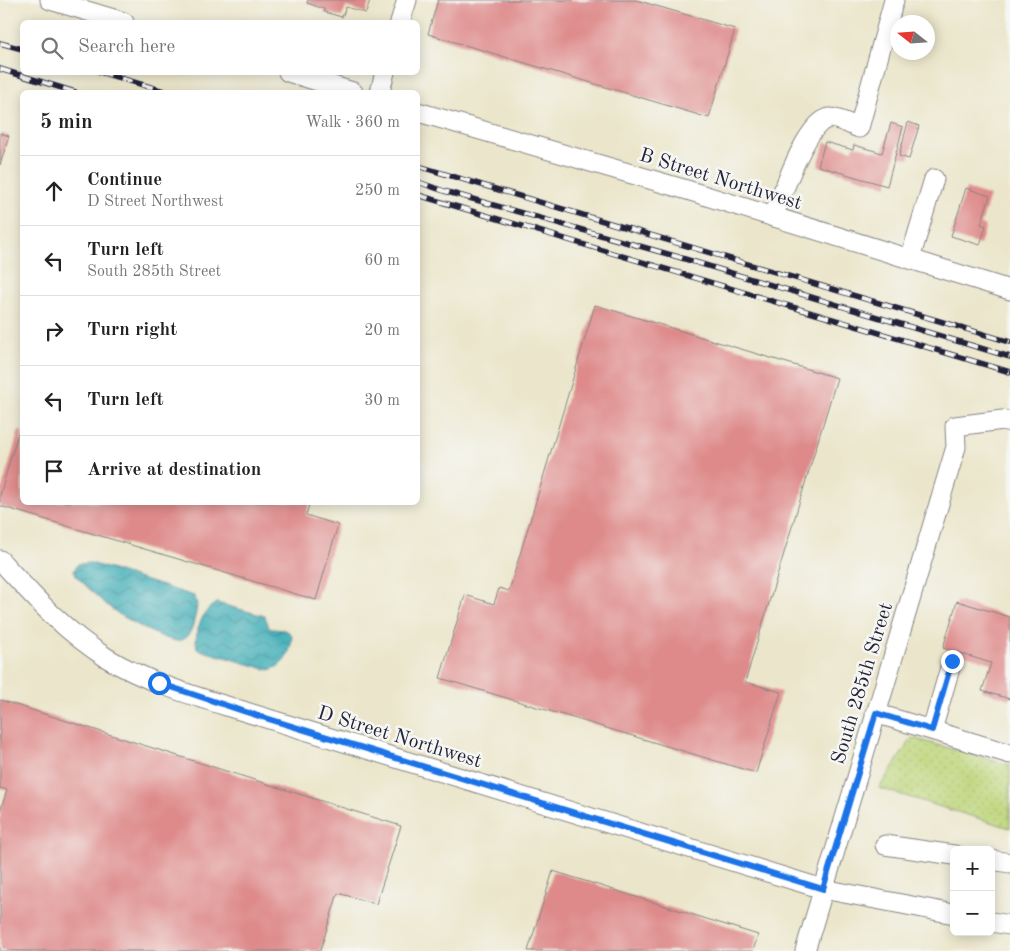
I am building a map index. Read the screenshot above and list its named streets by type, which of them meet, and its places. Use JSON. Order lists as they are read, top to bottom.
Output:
{
  "streets": {
    "street": ["B Street Northwest", "South 285th Street", "D Street Northwest"]
  },
  "crossings": [
    ["South 285th Street", "D Street Northwest"]
  ],
  "north": "left",
  "page": {
    "search": "Search here",
    "heading": ["5 min", "Walk · 360 m"],
    "list": [
      ["Continue", "D Street Northwest", "250 m"],
      ["Turn left", "South 285th Street", "60 m"],
      ["Turn right", "20 m"],
      ["Turn left", "30 m"],
      "Arrive at destination"
    ],
    "map_buttons": ["+", "−"]
  }
}
